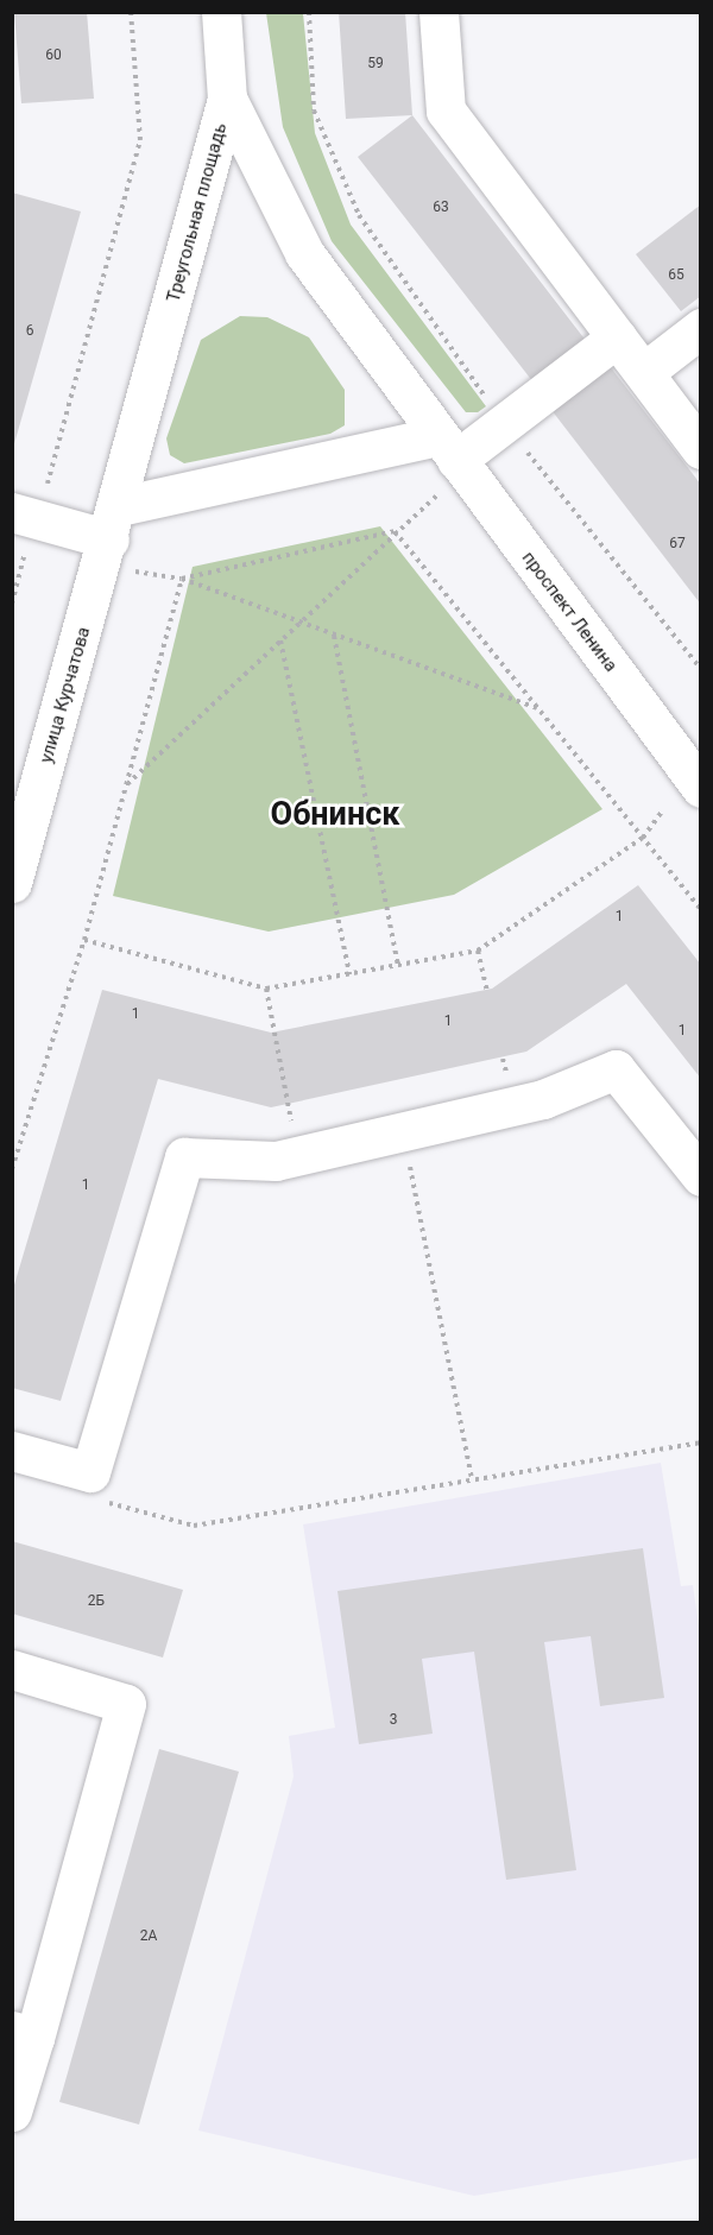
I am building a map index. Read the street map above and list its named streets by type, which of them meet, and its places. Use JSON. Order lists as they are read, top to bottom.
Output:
{
  "streets": {
    "main road": ["Треугольная площадь", "проспект Ленина", "улица Курчатова"]
  },
  "crossings": [
    ["Треугольная площадь", "проспект Ленина"],
    ["Треугольная площадь", "улица Курчатова"]
  ],
  "districts": ["Обнинск"],
  "house_numbers": [
    "60",
    "59",
    "63",
    "65",
    "6",
    "67",
    "1",
    "1",
    "1",
    "1",
    "1",
    "2Б",
    "3",
    "2А"
  ]
}
